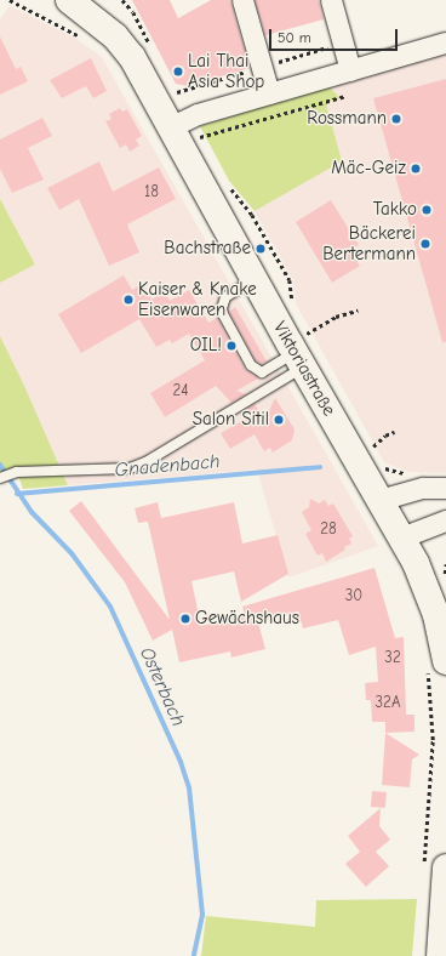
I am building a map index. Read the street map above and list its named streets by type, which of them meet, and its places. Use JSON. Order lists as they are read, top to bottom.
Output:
{
  "streets": {
    "main road": ["Viktoriastraße"]
  },
  "water": ["Gnadenbach", "Osterbach"],
  "places": [
    "Lai Thai Asia Shop",
    "Rossmann",
    "Mäc-Geiz",
    "Takko",
    "Bäckerei Bertermann",
    "Bachstraße",
    "Kaiser & Knake Eisenwaren",
    "OIL!",
    "Salon Sitil",
    "Gewächshaus"
  ],
  "house_numbers": [
    "18",
    "24",
    "28",
    "30",
    "32",
    "32A"
  ],
  "scale_bar": "50 m"
}
